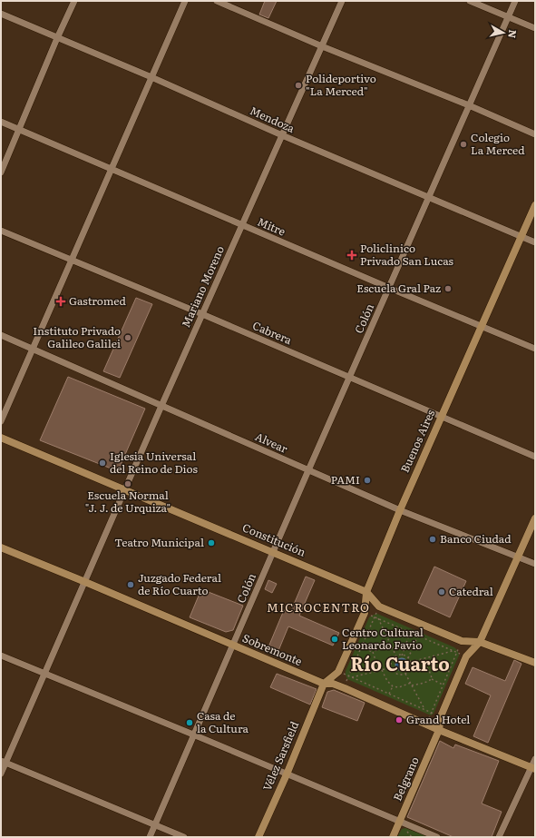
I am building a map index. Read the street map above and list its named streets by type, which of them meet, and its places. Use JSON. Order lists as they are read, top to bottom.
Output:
{
  "streets": {
    "main road": [
      "Buenos Aires",
      "Constitución",
      "Sobremonte",
      "Vélez Sarsfield",
      "Belgrano"
    ],
    "street": [
      "Mendoza",
      "Mitre",
      "Mariano Moreno",
      "Colón",
      "Cabrera",
      "Alvear"
    ]
  },
  "crossings": [
    ["Mendoza", "Mariano Moreno"],
    ["Mendoza", "Colón"],
    ["Mendoza", "Buenos Aires"],
    ["Mitre", "Mariano Moreno"],
    ["Mitre", "Colón"],
    ["Mitre", "Buenos Aires"],
    ["Mariano Moreno", "Cabrera"],
    ["Mariano Moreno", "Alvear"],
    ["Mariano Moreno", "Constitución"],
    ["Mariano Moreno", "Sobremonte"],
    ["Colón", "Cabrera"],
    ["Colón", "Alvear"],
    ["Colón", "Constitución"],
    ["Colón", "Sobremonte"],
    ["Cabrera", "Buenos Aires"],
    ["Buenos Aires", "Alvear"],
    ["Buenos Aires", "Constitución"],
    ["Buenos Aires", "Sobremonte"],
    ["Buenos Aires", "Vélez Sarsfield"],
    ["Sobremonte", "Vélez Sarsfield"],
    ["Sobremonte", "Belgrano"]
  ],
  "districts": ["MICROCENTRO", "Río Cuarto"],
  "places": {
    "other": [
      "Polideportivo \"La Merced\"",
      "Colegio La Merced",
      "Escuela Gral Paz",
      "Instituto Privado Galileo Galilei",
      "Iglesia Universal del Reino de Dios",
      "PAMI",
      "Escuela Normal \"J. J. de Urquiza\"",
      "Banco Ciudad",
      "Teatro Municipal",
      "Juzgado Federal de Río Cuarto",
      "Catedral",
      "Centro Cultural Leonardo Favio",
      "Grand Hotel",
      "Casa de la Cultura"
    ],
    "health": ["Policlinico Privado San Lucas", "Gastromed"]
  },
  "north": "right"
}
